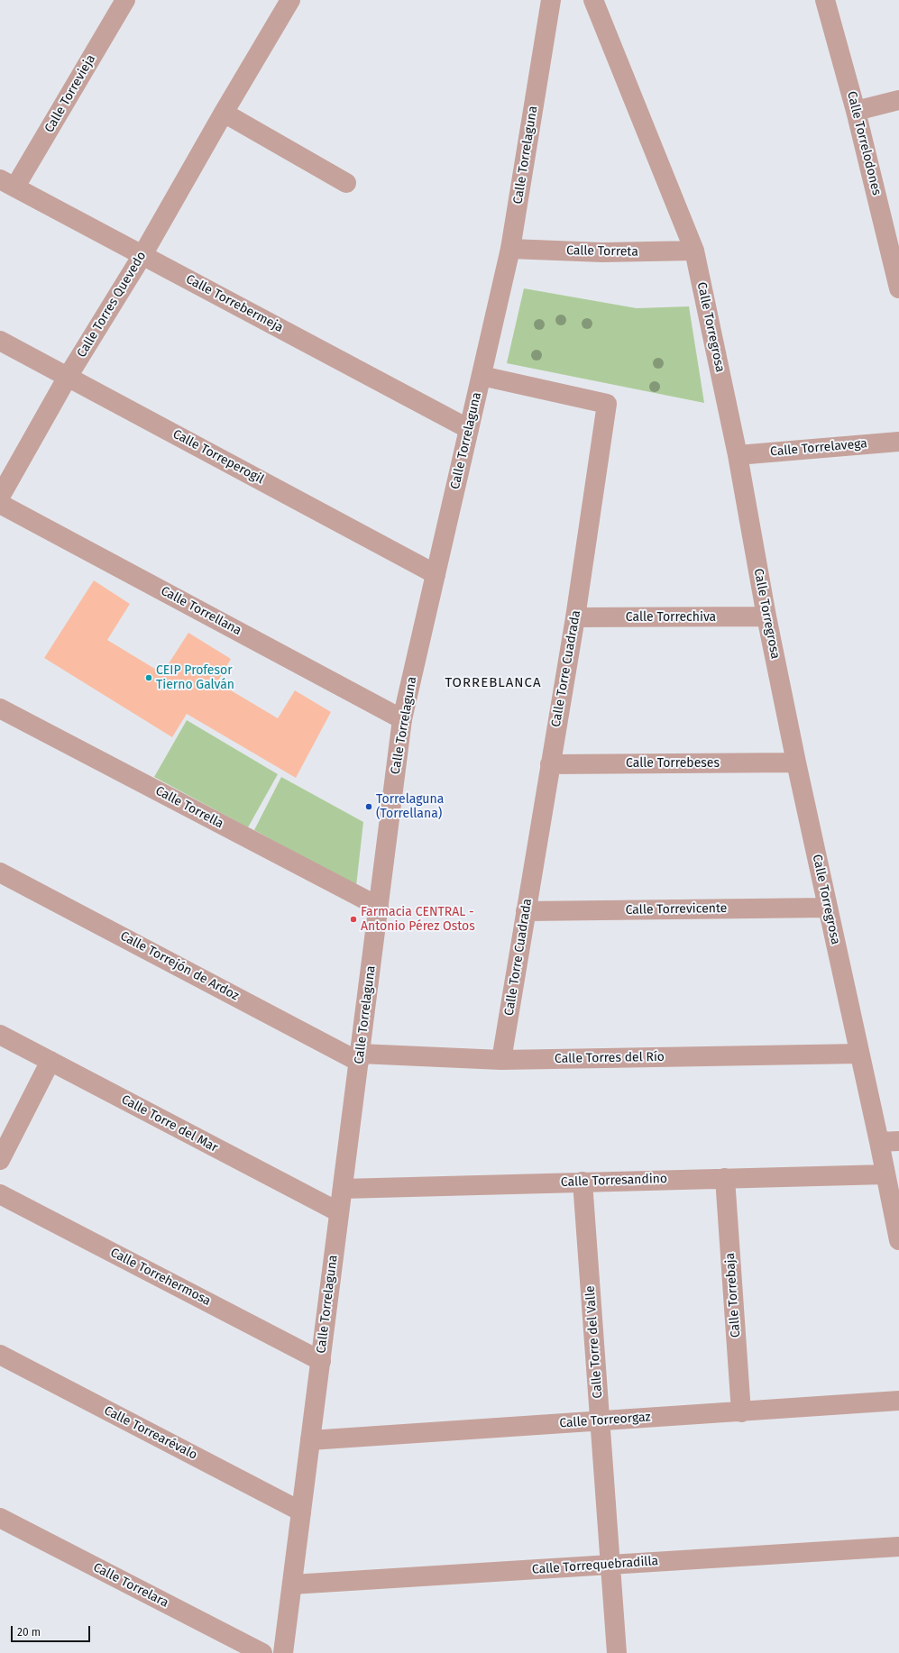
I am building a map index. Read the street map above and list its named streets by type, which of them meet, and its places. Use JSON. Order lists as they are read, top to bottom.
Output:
{
  "streets": {
    "street": [
      "Calle Torrevieja",
      "Calle Torrelodones",
      "Calle Torrelaguna",
      "Calle Torreta",
      "Calle Torrebermeja",
      "Calle Torres Quevedo",
      "Calle Torregrosa",
      "Calle Torrelavega",
      "Calle Torreperogil",
      "Calle Torrellana",
      "Calle Torrechiva",
      "Calle Torre Cuadrada",
      "Calle Torrebeses",
      "Calle Torrella",
      "Calle Torrevicente",
      "Calle Torrejón de Ardoz",
      "Calle Torres del Río",
      "Calle Torre del Mar",
      "Calle Torresandino",
      "Calle Torrehermosa",
      "Calle Torrebaja",
      "Calle Torre del Valle",
      "Calle Torreorgaz",
      "Calle Torrearévalo",
      "Calle Torrequebradilla",
      "Calle Torrelara"
    ]
  },
  "crossings": [
    ["Calle Torrevieja", "Calle Torrebermeja"],
    ["Calle Torrelaguna", "Calle Torreta"],
    ["Calle Torrelaguna", "Calle Torrebermeja"],
    ["Calle Torrelaguna", "Calle Torreperogil"],
    ["Calle Torrelaguna", "Calle Torrellana"],
    ["Calle Torrelaguna", "Calle Torre Cuadrada"],
    ["Calle Torrelaguna", "Calle Torrella"],
    ["Calle Torrelaguna", "Calle Torrejón de Ardoz"],
    ["Calle Torrelaguna", "Calle Torres del Río"],
    ["Calle Torrelaguna", "Calle Torre del Mar"],
    ["Calle Torrelaguna", "Calle Torresandino"],
    ["Calle Torrelaguna", "Calle Torrehermosa"],
    ["Calle Torrelaguna", "Calle Torreorgaz"],
    ["Calle Torrelaguna", "Calle Torrearévalo"],
    ["Calle Torrelaguna", "Calle Torrequebradilla"],
    ["Calle Torreta", "Calle Torregrosa"],
    ["Calle Torrebermeja", "Calle Torres Quevedo"],
    ["Calle Torres Quevedo", "Calle Torreperogil"],
    ["Calle Torregrosa", "Calle Torrelavega"],
    ["Calle Torregrosa", "Calle Torrechiva"],
    ["Calle Torregrosa", "Calle Torrebeses"],
    ["Calle Torregrosa", "Calle Torrevicente"],
    ["Calle Torregrosa", "Calle Torres del Río"],
    ["Calle Torregrosa", "Calle Torresandino"],
    ["Calle Torrechiva", "Calle Torre Cuadrada"],
    ["Calle Torre Cuadrada", "Calle Torrebeses"],
    ["Calle Torre Cuadrada", "Calle Torrevicente"],
    ["Calle Torre Cuadrada", "Calle Torres del Río"],
    ["Calle Torrejón de Ardoz", "Calle Torres del Río"],
    ["Calle Torresandino", "Calle Torrebaja"],
    ["Calle Torresandino", "Calle Torre del Valle"],
    ["Calle Torrebaja", "Calle Torreorgaz"],
    ["Calle Torre del Valle", "Calle Torreorgaz"],
    ["Calle Torre del Valle", "Calle Torrequebradilla"]
  ],
  "districts": ["TORREBLANCA"],
  "places": ["CEIP Profesor Tierno Galván", "Torrelaguna (Torrellana)", "Farmacia CENTRAL - Antonio Pérez Ostos"],
  "scale_bar": "20 m"
}
